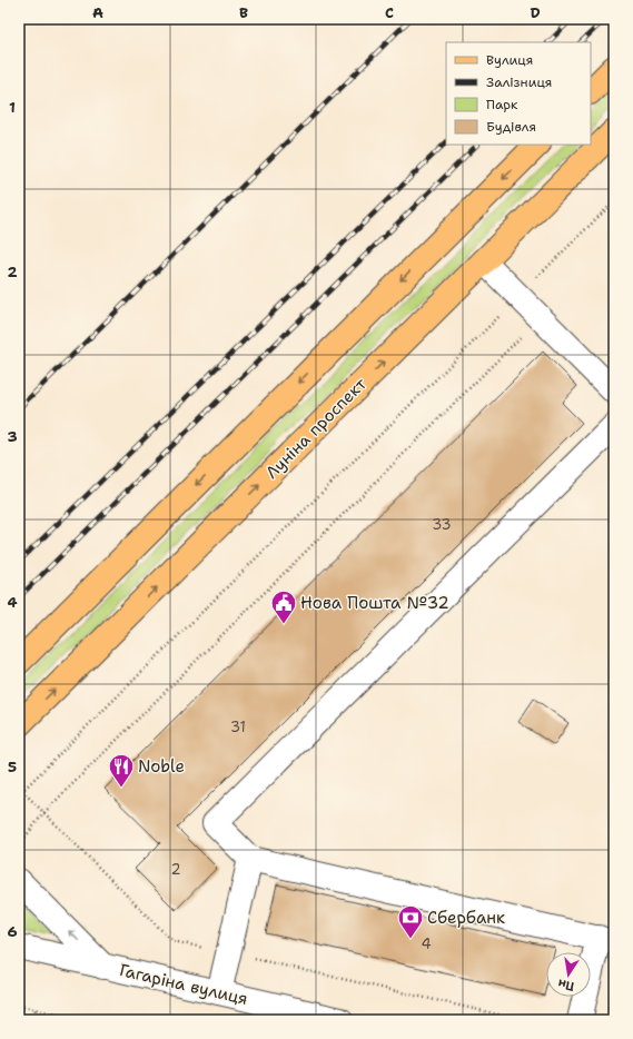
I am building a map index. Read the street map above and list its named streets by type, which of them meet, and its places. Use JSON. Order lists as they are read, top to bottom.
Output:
{
  "streets": {
    "main road": ["Луніна проспект"],
    "street": ["Гагаріна вулиця"]
  },
  "places": {
    "public building": ["Нова Пошта №32"],
    "restaurant": ["Noble"],
    "bank": ["Сбербанк"]
  },
  "house_numbers": [
    "33",
    "31",
    "2",
    "4"
  ],
  "legend": [
    "Вулиця",
    "Залізниця",
    "Парк",
    "Будівля"
  ],
  "north": "bottom",
  "grid": {
    "columns": [
      "A",
      "B",
      "C",
      "D"
    ],
    "rows": [
      "1",
      "2",
      "3",
      "4",
      "5",
      "6"
    ]
  }
}
